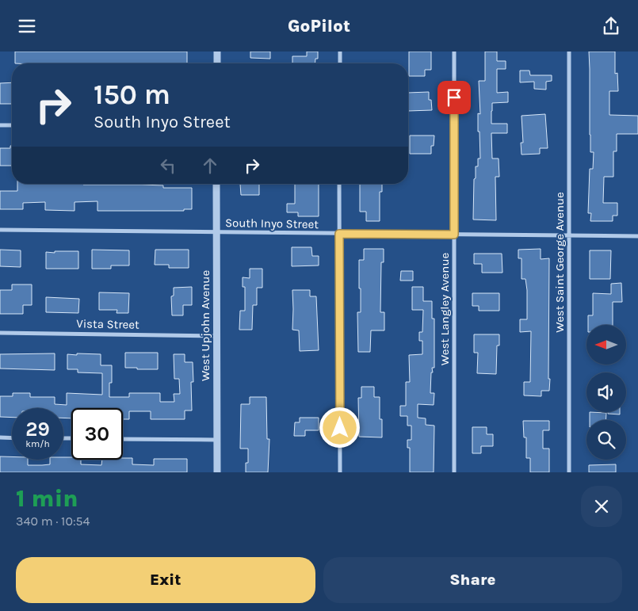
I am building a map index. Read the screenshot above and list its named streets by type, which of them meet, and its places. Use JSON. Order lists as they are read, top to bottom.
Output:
{
  "streets": {
    "street": [
      "South Inyo Street",
      "West Saint George Avenue",
      "West Langley Avenue",
      "Vista Street",
      "West Upjohn Avenue"
    ]
  },
  "crossings": [
    ["South Inyo Street", "West Saint George Avenue"],
    ["South Inyo Street", "West Langley Avenue"],
    ["South Inyo Street", "West Upjohn Avenue"],
    ["Vista Street", "West Upjohn Avenue"]
  ],
  "north": "left",
  "page": {
    "header": "GoPilot",
    "turn": ["150 m", "South Inyo Street"],
    "speed": "29 km/h",
    "limit": "30",
    "heading": ["1 min", "340 m · 10:54"],
    "buttons": ["Exit", "Share"]
  }
}
